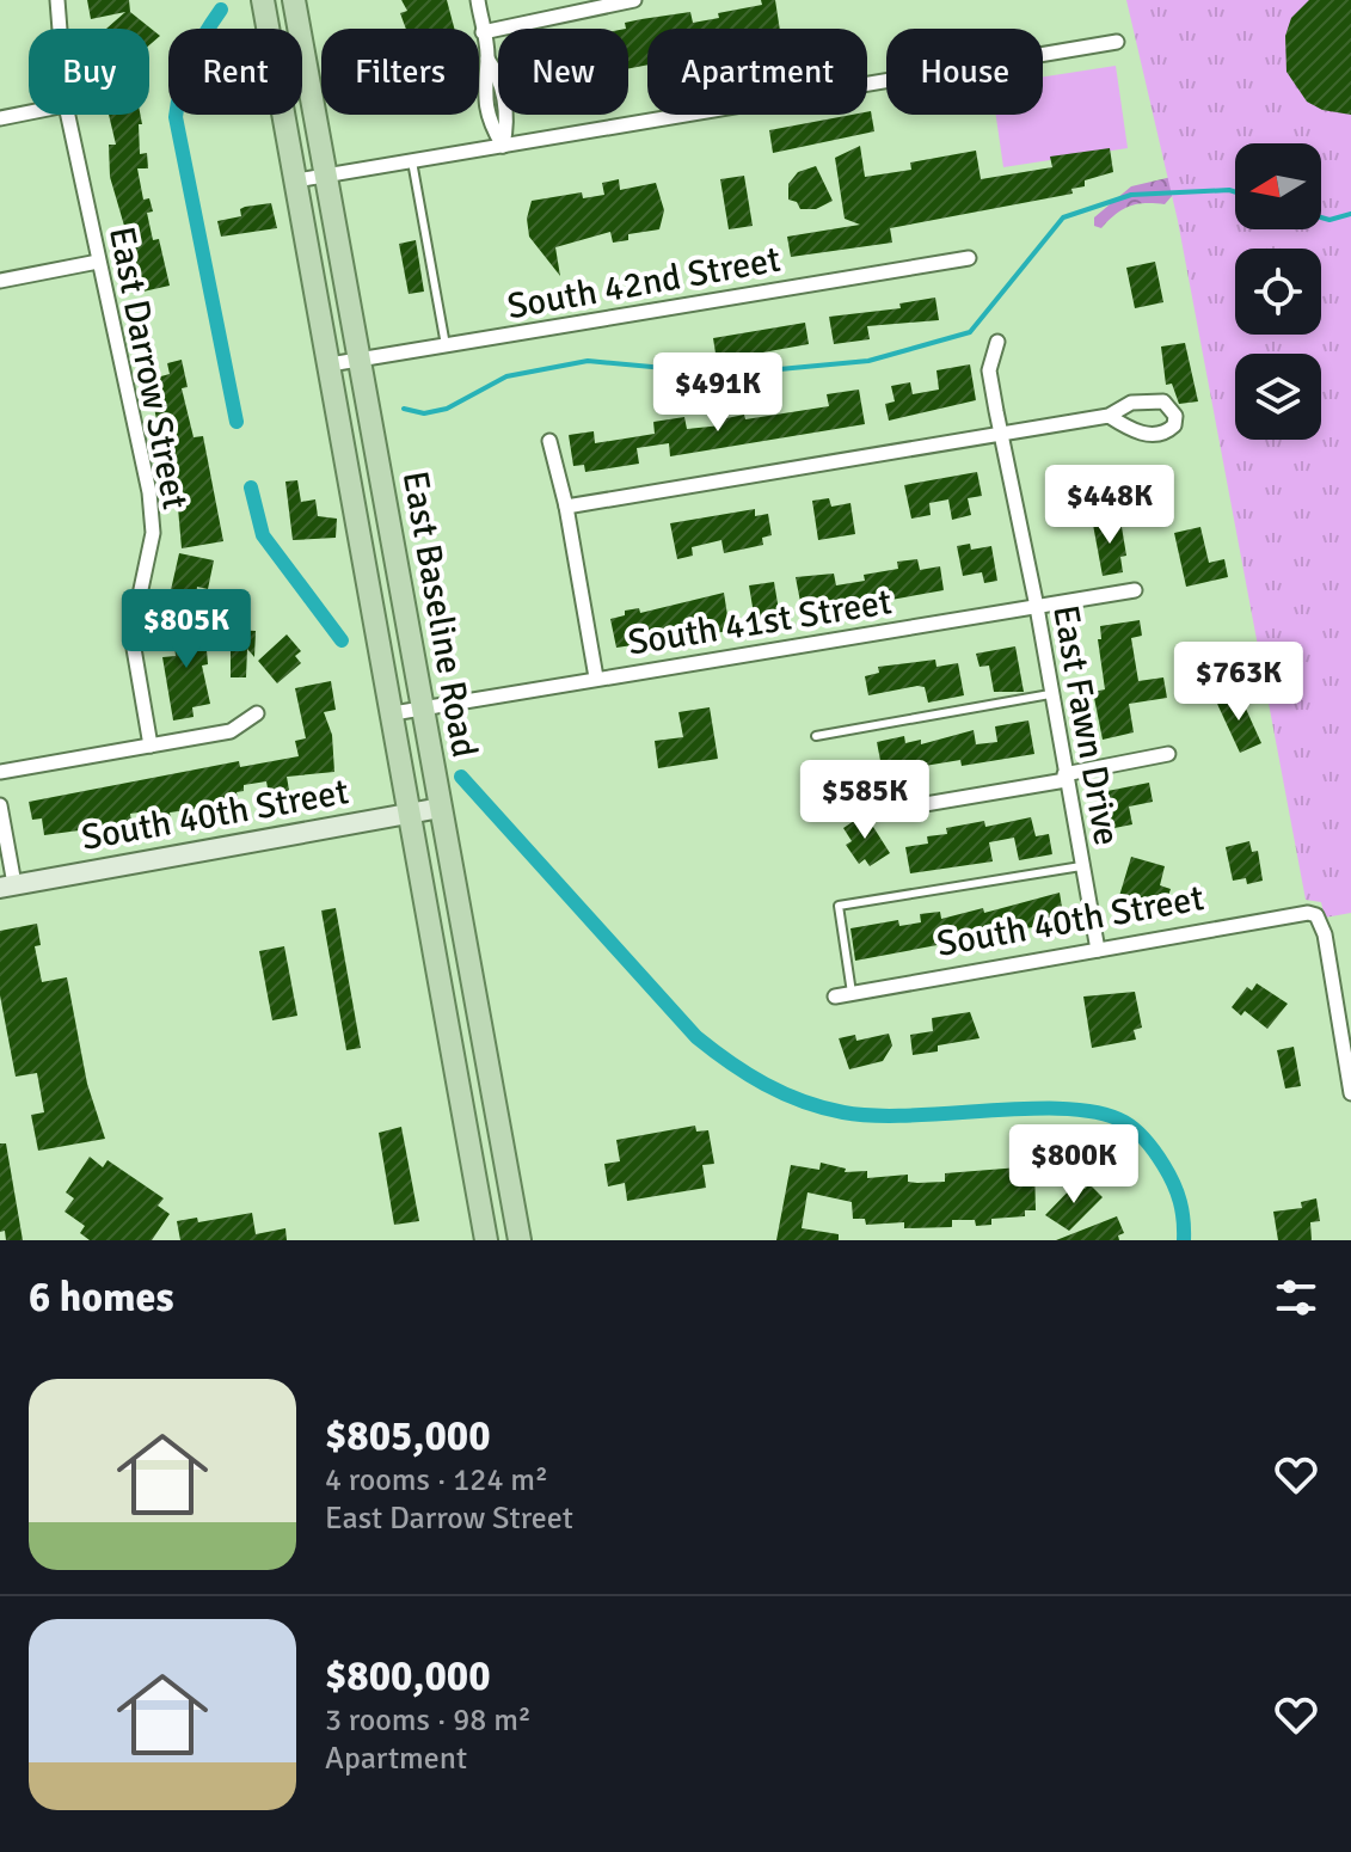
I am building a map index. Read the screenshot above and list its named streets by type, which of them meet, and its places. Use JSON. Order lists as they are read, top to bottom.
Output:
{
  "streets": {
    "main road": ["East Baseline Road", "South 40th Street"],
    "street": [
      "South 42nd Street",
      "East Darrow Street",
      "South 41st Street",
      "East Fawn Drive"
    ]
  },
  "crossings": [
    ["South 42nd Street", "East Baseline Road"],
    ["East Baseline Road", "South 41st Street"],
    ["East Baseline Road", "South 40th Street"],
    ["South 41st Street", "East Fawn Drive"],
    ["East Fawn Drive", "South 40th Street"]
  ],
  "north": "left",
  "page": {
    "chip": [
      "Buy",
      "Rent",
      "Filters",
      "New",
      "Apartment",
      "House"
    ],
    "price": [
      "$491K",
      "$448K",
      "$805K",
      "$763K",
      "$585K",
      "$800K"
    ],
    "heading": "6 homes",
    "list": [
      {
        "name": "$805,000",
        "note": "4 rooms · 124 m² · East Darrow Street"
      },
      {
        "name": "$800,000",
        "note": "3 rooms · 98 m² · Apartment"
      }
    ]
  }
}
